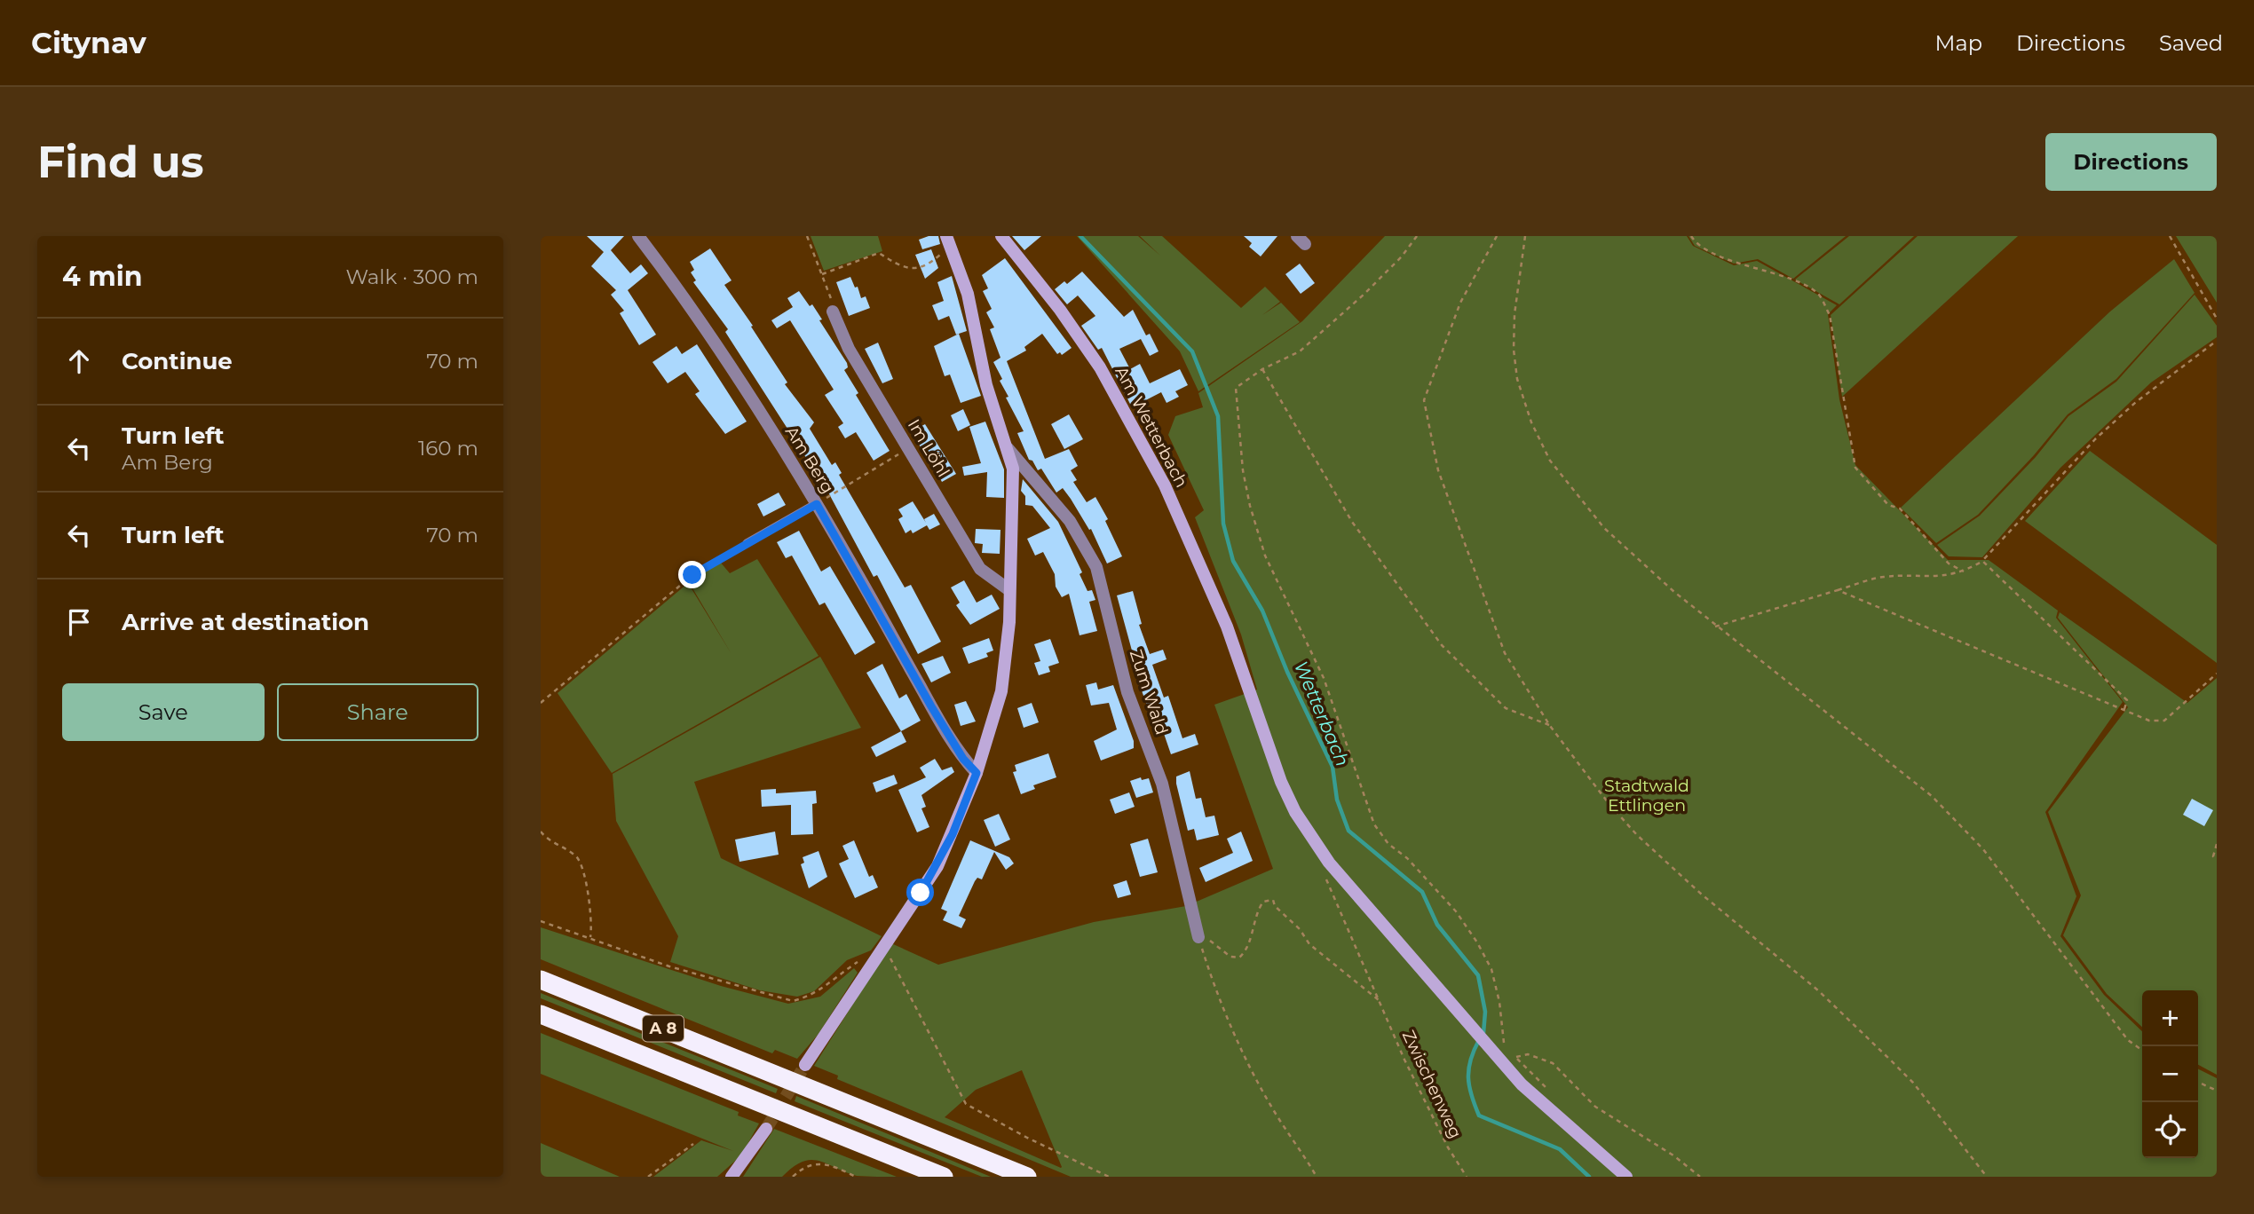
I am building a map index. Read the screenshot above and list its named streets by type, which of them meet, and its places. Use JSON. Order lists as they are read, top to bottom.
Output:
{
  "streets": {
    "highway": ["A 8"],
    "main road": ["Am Wetterbach"],
    "street": ["Im Löhl", "Am Berg", "Zum Wald"],
    "path": ["Zwischenweg"]
  },
  "crossings": [
    ["Am Wetterbach", "Zwischenweg"]
  ],
  "water": ["Wetterbach"],
  "parks": ["Stadtwald Ettlingen"],
  "page": {
    "header": "Citynav",
    "nav": ["Map", "Directions", "Saved"],
    "buttons": [
      "Directions",
      ["Save", "Share"]
    ],
    "title": "Find us",
    "heading": ["4 min", "Walk · 300 m"],
    "list": [
      ["Continue", "70 m"],
      ["Turn left", "Am Berg", "160 m"],
      ["Turn left", "70 m"],
      "Arrive at destination"
    ],
    "map_buttons": ["+", "−"]
  }
}
